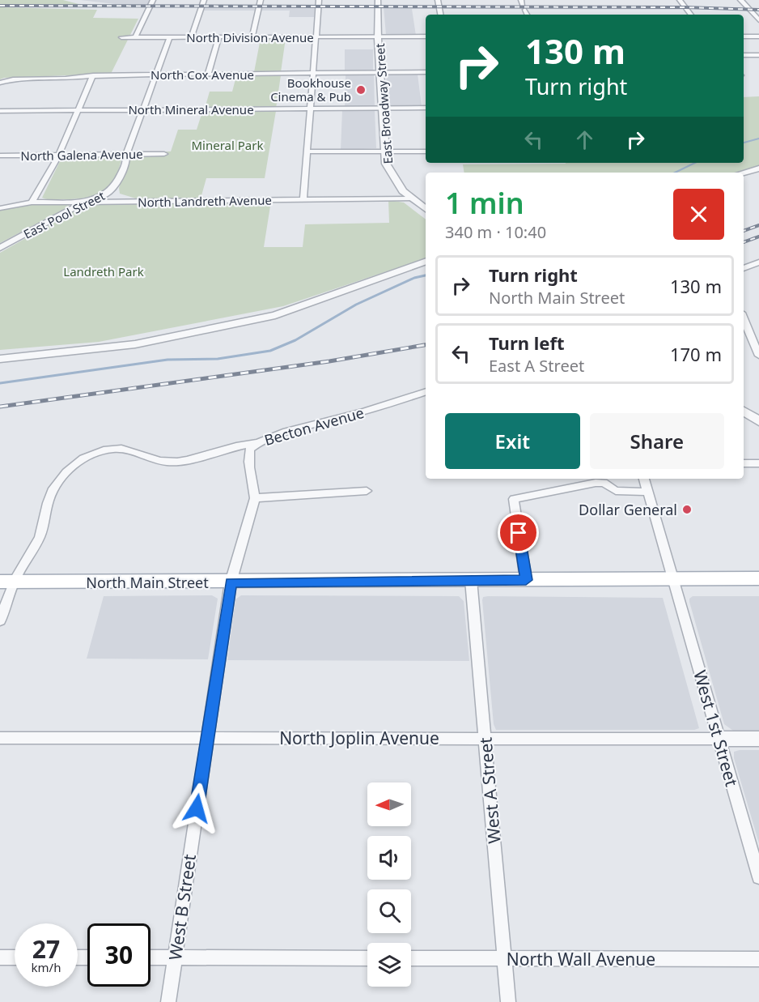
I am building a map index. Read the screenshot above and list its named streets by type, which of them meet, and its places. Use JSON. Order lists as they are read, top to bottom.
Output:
{
  "streets": {
    "main road": ["North Main Street"],
    "street": [
      "North Division Avenue",
      "North Cox Avenue",
      "East Broadway Street",
      "North Mineral Avenue",
      "North Galena Avenue",
      "North Landreth Avenue",
      "East Pool Street",
      "Becton Avenue",
      "West 1st Street",
      "North Joplin Avenue",
      "West A Street",
      "West B Street",
      "North Wall Avenue"
    ]
  },
  "crossings": [
    ["North Division Avenue", "East Broadway Street"],
    ["North Division Avenue", "East Pool Street"],
    ["North Cox Avenue", "East Broadway Street"],
    ["North Cox Avenue", "East Pool Street"],
    ["East Broadway Street", "North Mineral Avenue"],
    ["East Broadway Street", "North Landreth Avenue"],
    ["North Mineral Avenue", "East Pool Street"],
    ["North Galena Avenue", "East Pool Street"],
    ["North Landreth Avenue", "East Pool Street"],
    ["Becton Avenue", "North Main Street"],
    ["Becton Avenue", "West B Street"],
    ["North Main Street", "West 1st Street"],
    ["North Main Street", "West A Street"],
    ["North Main Street", "West B Street"],
    ["West 1st Street", "North Joplin Avenue"],
    ["North Joplin Avenue", "West A Street"],
    ["North Joplin Avenue", "West B Street"],
    ["West A Street", "North Wall Avenue"]
  ],
  "parks": ["Mineral Park", "Landreth Park"],
  "places": ["Bookhouse Cinema & Pub", "Dollar General"],
  "north": "left",
  "page": {
    "turn": ["130 m", "Turn right"],
    "heading": ["1 min", "340 m · 10:40"],
    "list": [
      {
        "name": "Turn right",
        "note": "North Main Street",
        "value": "130 m"
      },
      {
        "name": "Turn left",
        "note": "East A Street",
        "value": "170 m"
      }
    ],
    "buttons": ["Exit", "Share"],
    "speed": "27 km/h",
    "limit": "30"
  }
}
